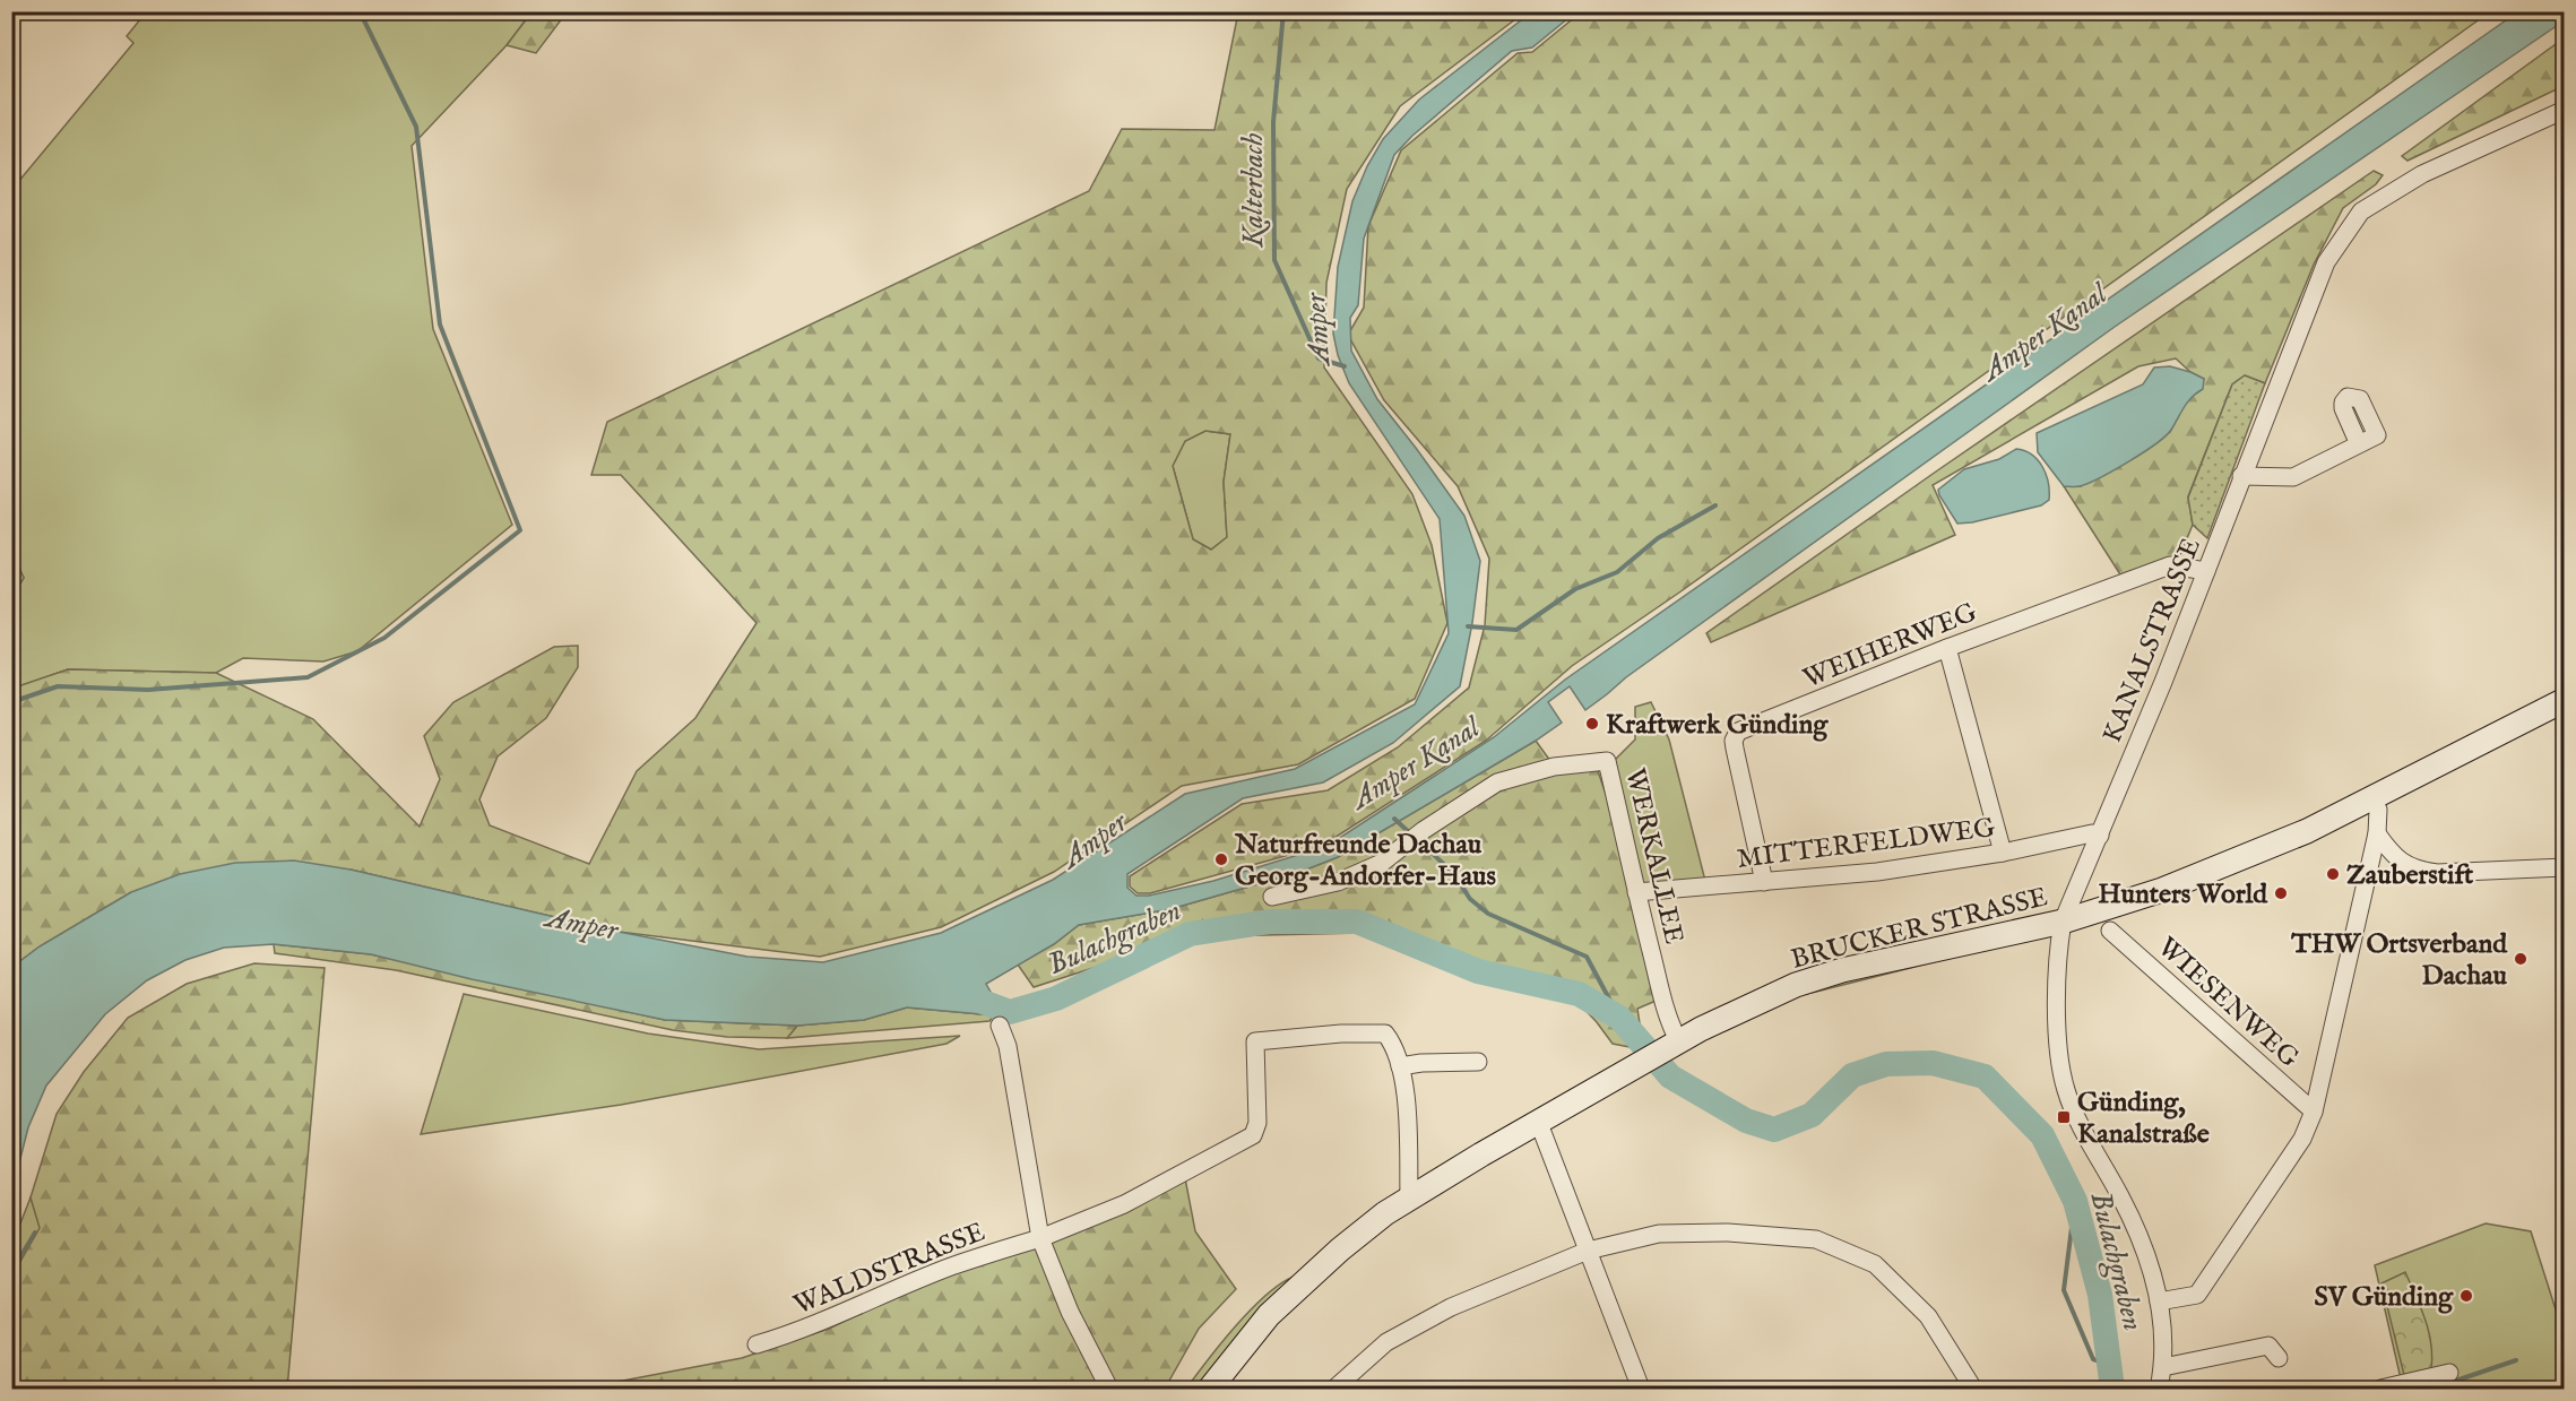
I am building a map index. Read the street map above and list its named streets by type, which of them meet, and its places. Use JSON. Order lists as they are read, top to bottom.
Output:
{
  "streets": {
    "main road": ["BRUCKER STRASSE"],
    "street": [
      "KANALSTRASSE",
      "WEIHERWEG",
      "MITTERFELDWEG",
      "WERKALLEE",
      "WIESENWEG",
      "WALDSTRASSE"
    ]
  },
  "crossings": [
    ["KANALSTRASSE", "WEIHERWEG"],
    ["KANALSTRASSE", "MITTERFELDWEG"],
    ["KANALSTRASSE", "BRUCKER STRASSE"],
    ["WEIHERWEG", "MITTERFELDWEG"],
    ["MITTERFELDWEG", "WERKALLEE"],
    ["WERKALLEE", "BRUCKER STRASSE"]
  ],
  "water": [
    "Kalterbach",
    "Amper",
    "Amper Kanal",
    "Bulachgraben"
  ],
  "places": {
    "other": [
      "Kraftwerk Günding",
      "Naturfreunde Dachau Georg-Andorfer-Haus",
      "Zauberstift",
      "Hunters World",
      "THW Ortsverband Dachau",
      "SV Günding"
    ],
    "transit": ["Günding, Kanalstraße"]
  }
}
